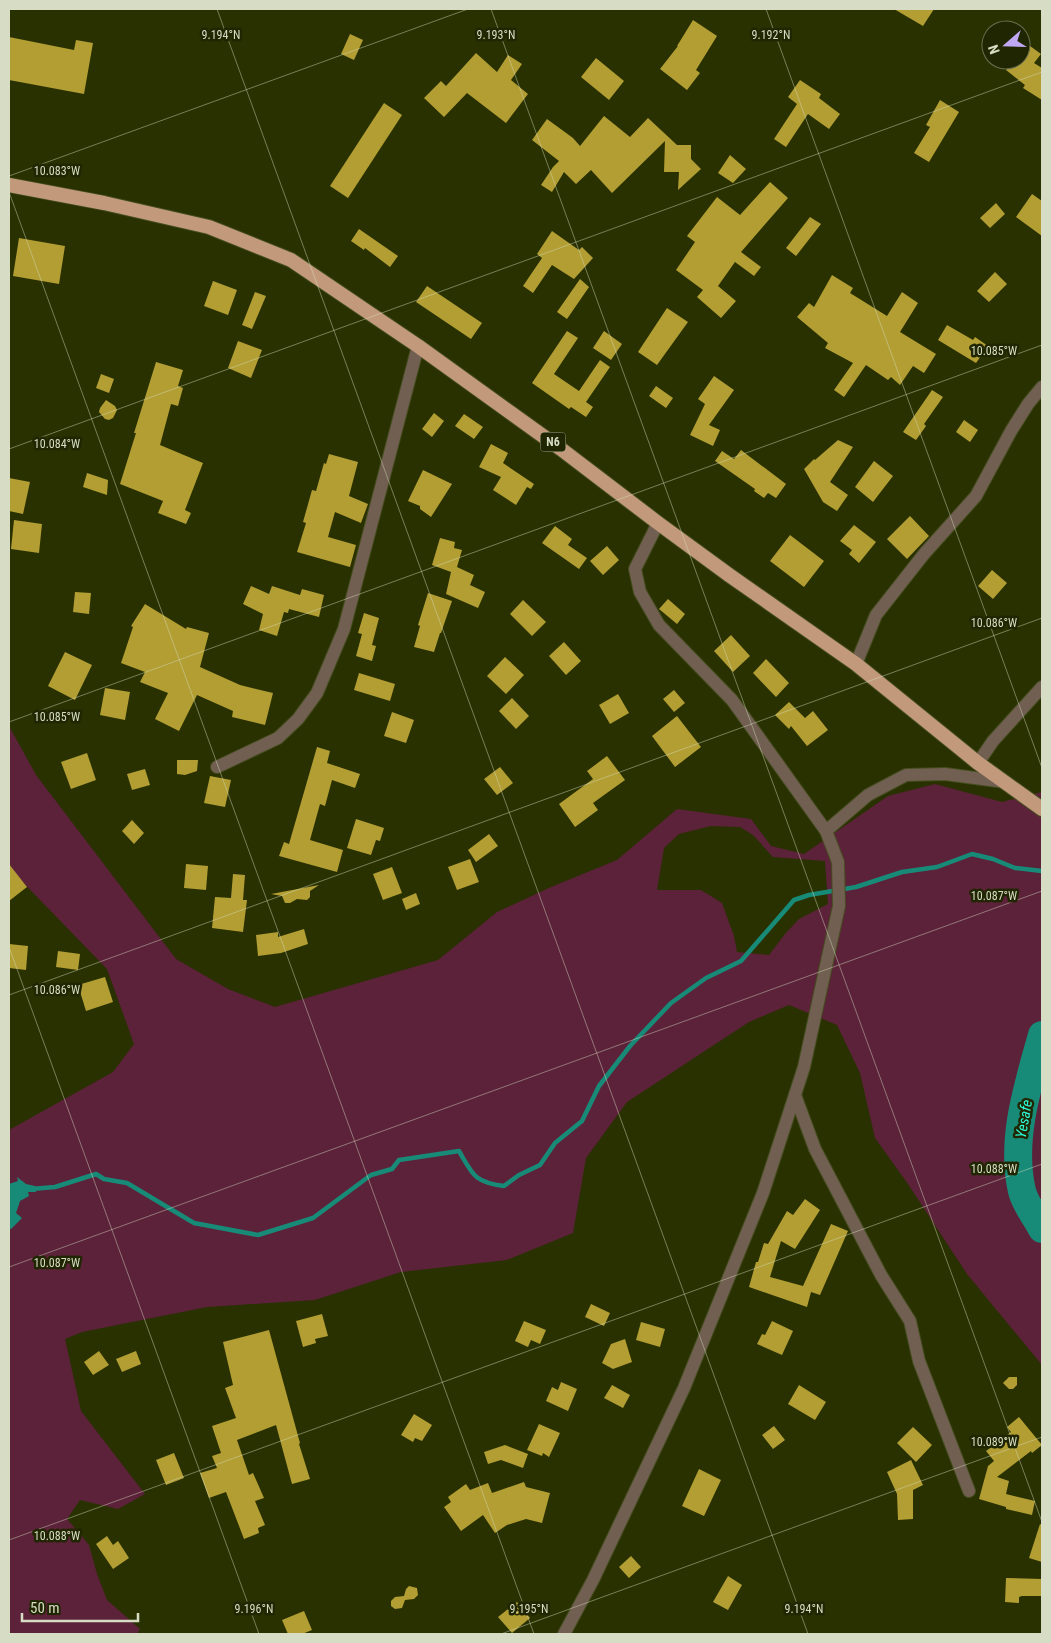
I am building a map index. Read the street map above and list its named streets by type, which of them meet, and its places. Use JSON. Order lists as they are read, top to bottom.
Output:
{
  "streets": {
    "highway": ["N6"]
  },
  "water": ["Yesafe"],
  "scale_bar": "50 m",
  "north": "left",
  "coordinates": [
    "9.194°N",
    "9.193°N",
    "9.192°N",
    "10.083°W",
    "10.085°W",
    "10.084°W",
    "10.086°W",
    "10.087°W",
    "10.088°W",
    "10.089°W",
    "9.196°N",
    "9.195°N"
  ]
}
